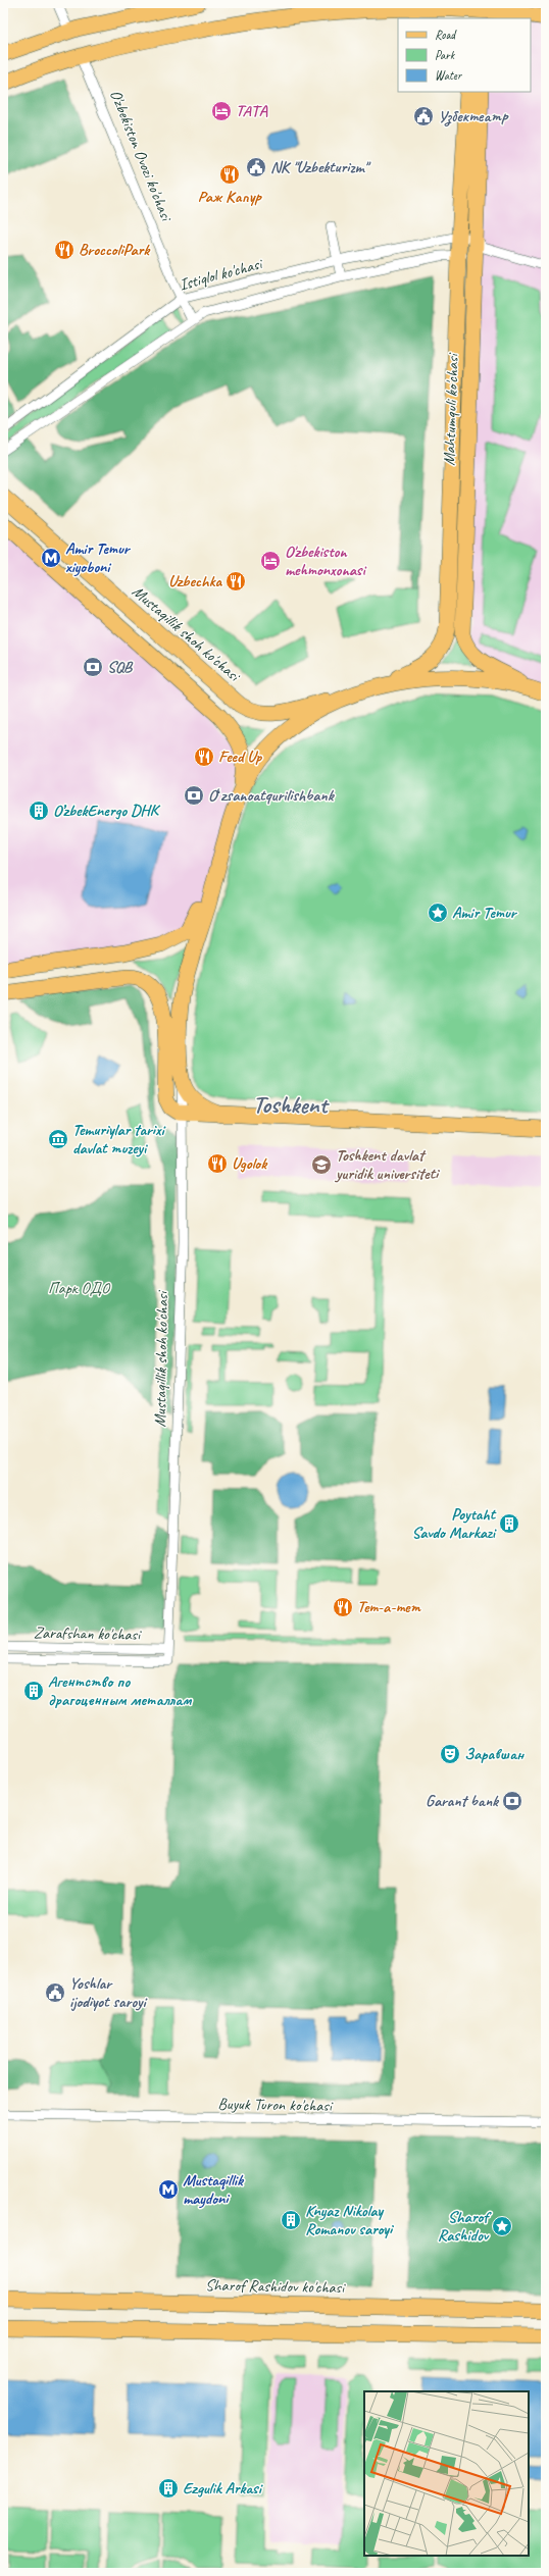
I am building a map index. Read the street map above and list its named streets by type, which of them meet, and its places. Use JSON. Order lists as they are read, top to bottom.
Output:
{
  "streets": {
    "main road": [
      "O'zbekiston Ovozi ko'chasi",
      "Mahtumquli ko'chasi",
      "Mustaqillik shoh ko'chasi",
      "Sharof Rashidov ko'chasi"
    ],
    "street": ["Istiqlol ko'chasi", "Zarafshan ko'chasi", "Buyuk Turon ko'chasi"]
  },
  "crossings": [
    ["O'zbekiston Ovozi ko'chasi", "Istiqlol ko'chasi"],
    ["Istiqlol ko'chasi", "Mahtumquli ko'chasi"],
    ["Mahtumquli ko'chasi", "Mustaqillik shoh ko'chasi"],
    ["Mustaqillik shoh ko'chasi", "Zarafshan ko'chasi"]
  ],
  "districts": ["Toshkent"],
  "parks": ["Парк ОДО"],
  "places": {
    "hotel": ["ТАТА", "O'zbekiston mehmonxonasi"],
    "public building": ["Узбектеатр", "NK \"Uzbekturizm\"", "Yoshlar ijodiyot saroyi"],
    "restaurant": [
      "Раж Капур",
      "BroccoliPark",
      "Uzbechka",
      "Feed Up",
      "Ugolok",
      "Тет-а-тет"
    ],
    "metro station": ["Amir Temur xiyoboni", "Mustaqillik maydoni"],
    "bank": ["SQB", "Oʻzsanoatqurilishbank", "Garant bank"],
    "building": [
      "O’zbekEnergo DHK",
      "Poytaht Savdo Markazi",
      "Агентство по драгоценным металлам",
      "Knyaz Nikolay Romanov saroyi",
      "Ezgulik Arkasi"
    ],
    "place": ["Amir Temur", "Sharof Rashidov"],
    "museum": ["Temuriylar tarixi davlat muzeyi"],
    "school or university": ["Toshkent davlat yuridik universiteti"],
    "theatre": ["Заравшан"]
  },
  "legend": ["Road", "Park", "Water"]
}
